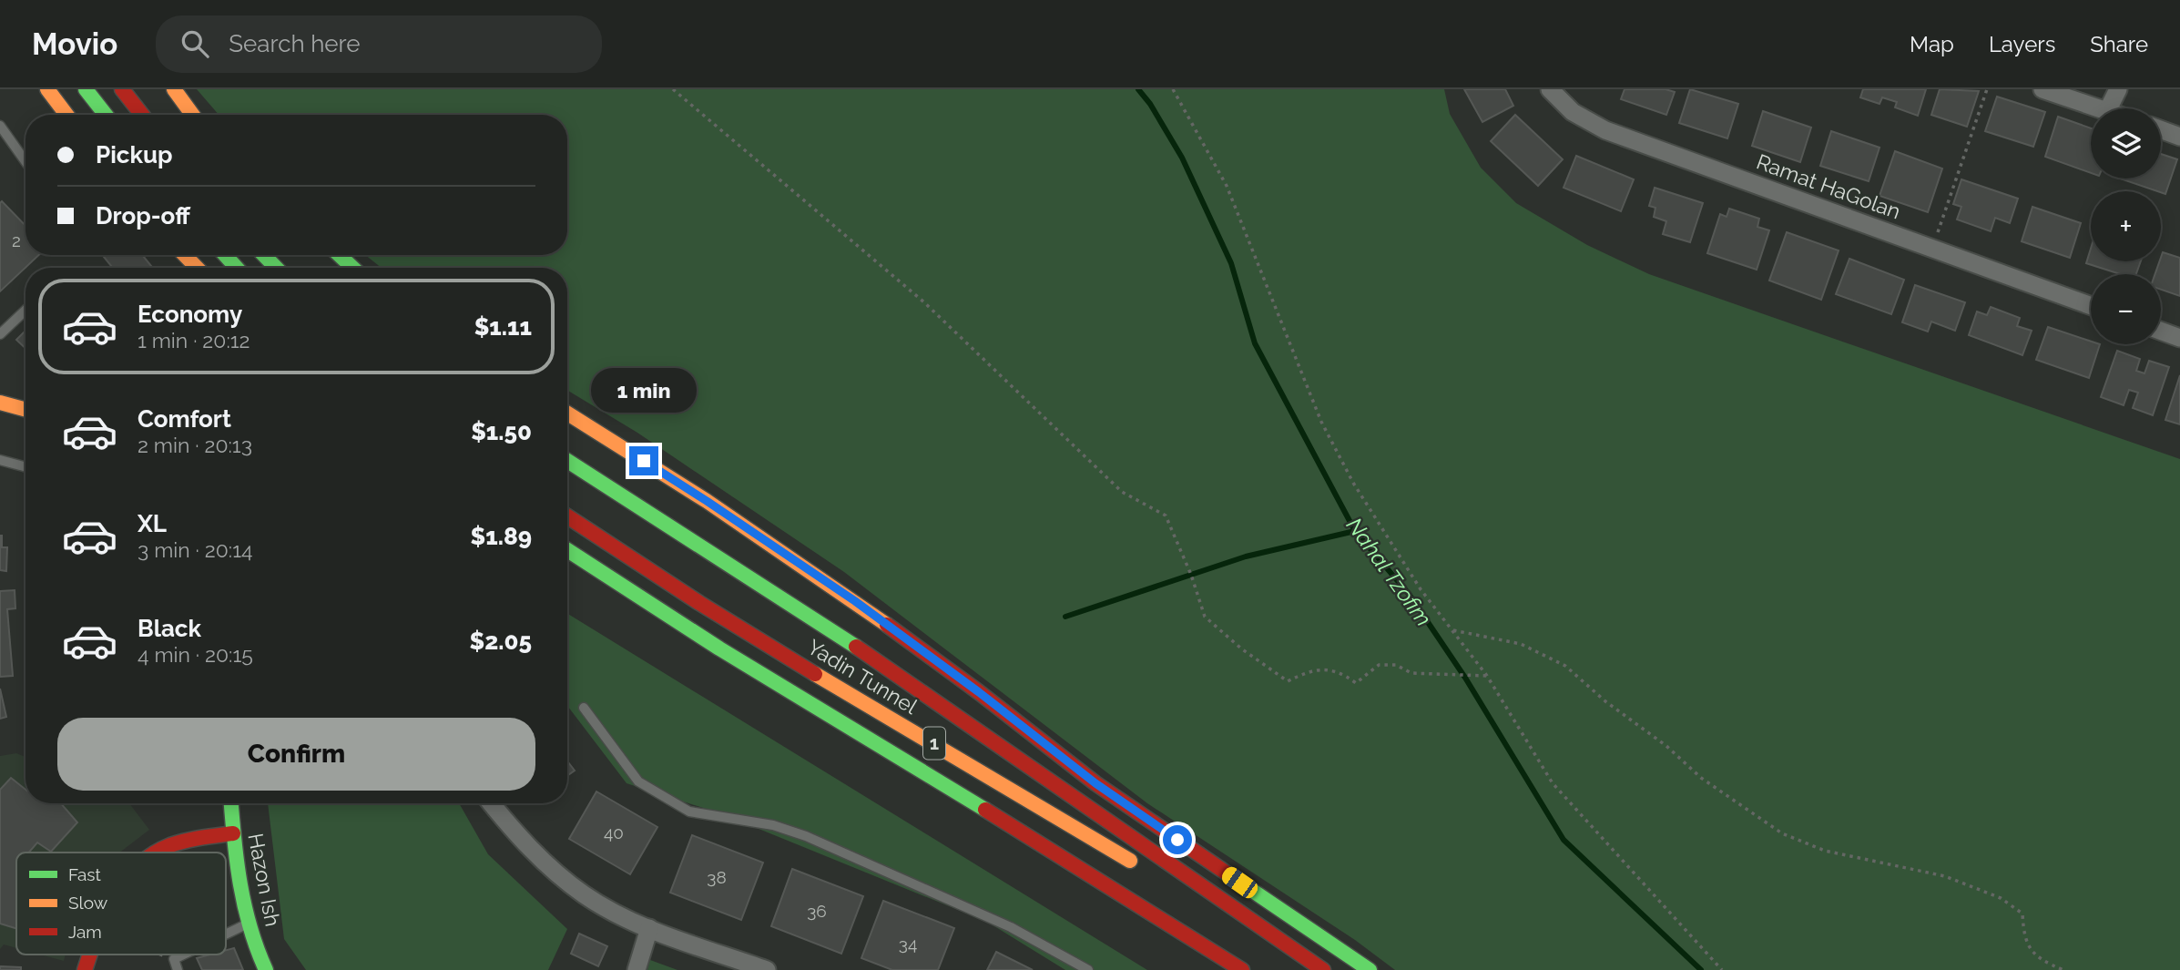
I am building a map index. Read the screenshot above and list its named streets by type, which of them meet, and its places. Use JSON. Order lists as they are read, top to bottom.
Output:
{
  "streets": {
    "main road": ["Yadin Tunnel", "1", "Hazon Ish"],
    "street": ["Ramat HaGolan"]
  },
  "water": ["Nahal Tzofim"],
  "house_numbers": [
    "2",
    "40",
    "38",
    "36",
    "34"
  ],
  "legend": ["Fast", "Slow", "Jam"],
  "page": {
    "header": "Movio",
    "search": "Search here",
    "nav": ["Map", "Layers", "Share"],
    "map_buttons": ["+", "−"],
    "banner": ["Pickup", "Drop-off"],
    "list": [
      {
        "name": "Economy",
        "note": "1 min · 20:12",
        "value": "$1.11"
      },
      {
        "name": "Comfort",
        "note": "2 min · 20:13",
        "value": "$1.50"
      },
      {
        "name": "XL",
        "note": "3 min · 20:14",
        "value": "$1.89"
      },
      {
        "name": "Black",
        "note": "4 min · 20:15",
        "value": "$2.05"
      }
    ],
    "bubble": "1 min",
    "buttons": "Confirm"
  }
}
